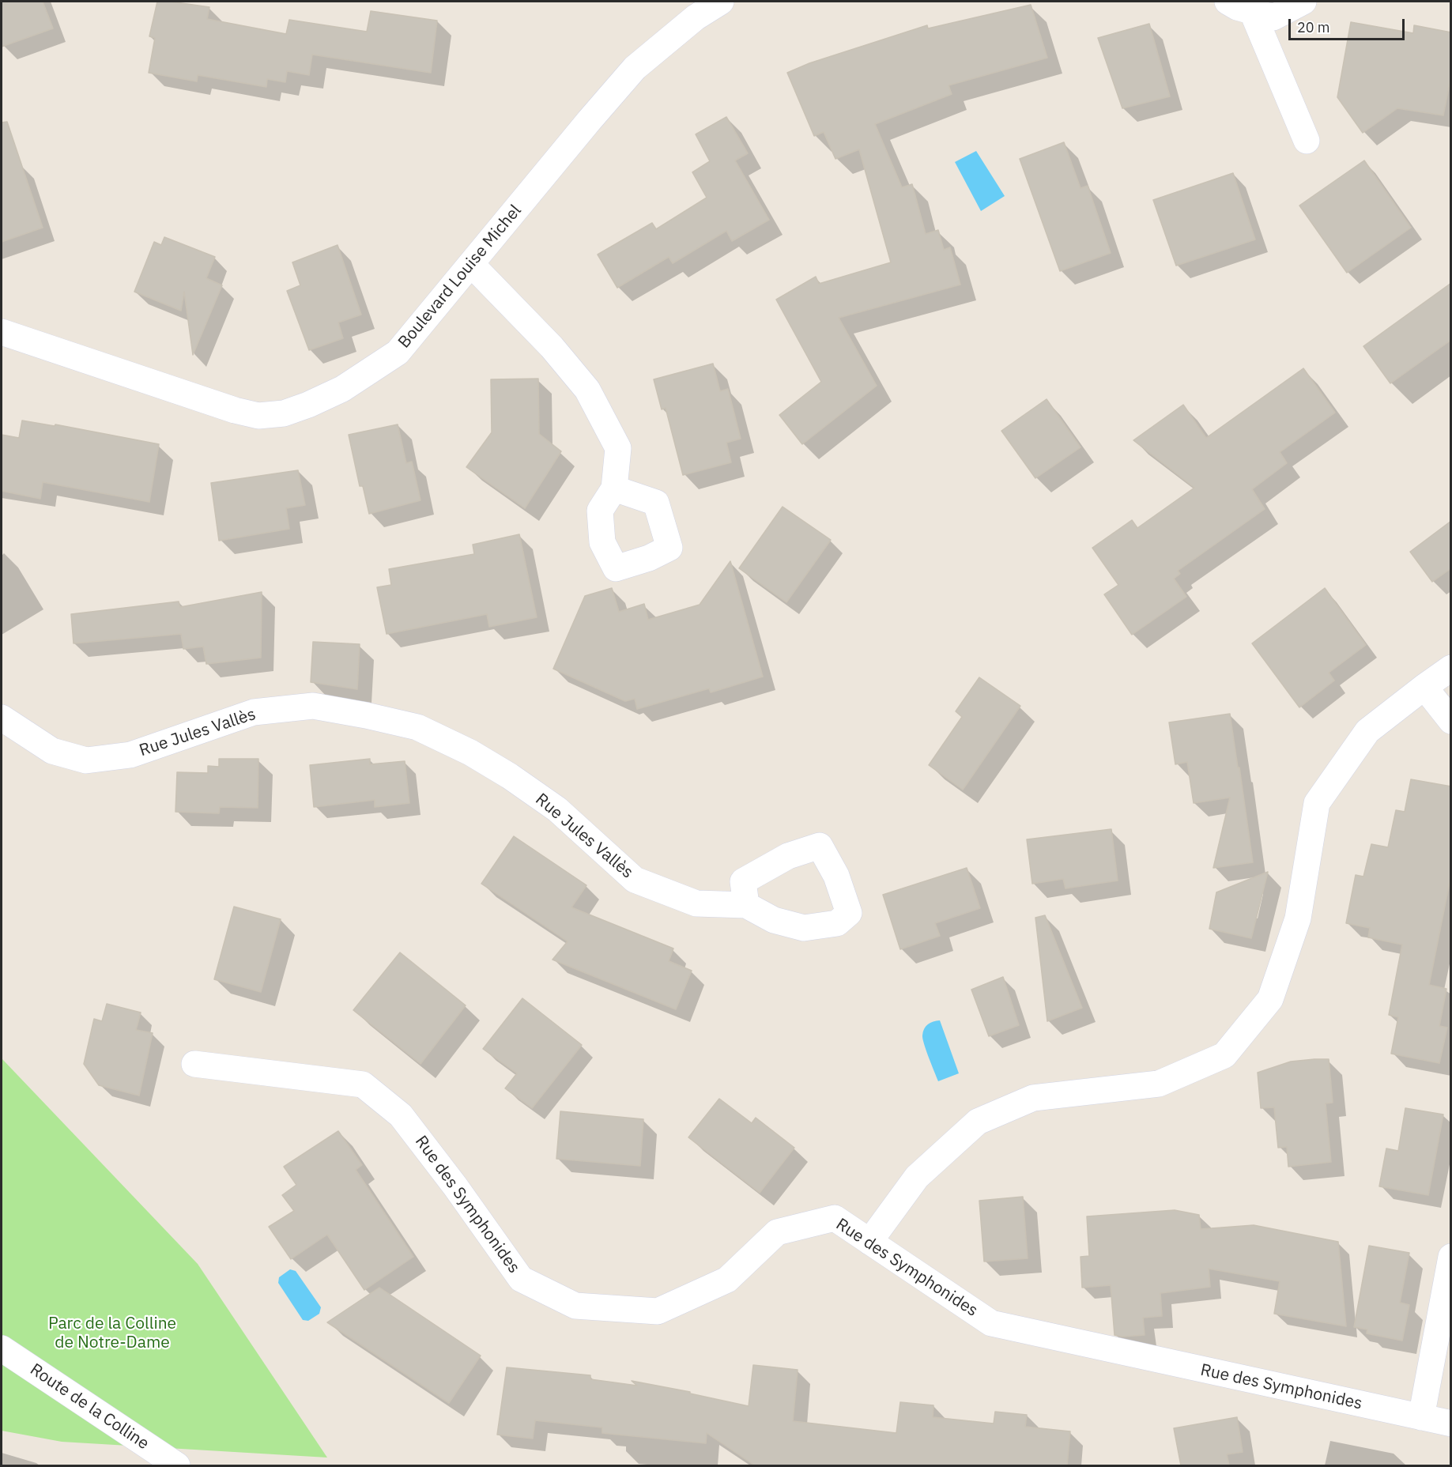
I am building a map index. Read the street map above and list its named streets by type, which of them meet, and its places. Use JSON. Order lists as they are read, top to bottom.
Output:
{
  "streets": {
    "street": [
      "Boulevard Louise Michel",
      "Rue Jules Vallès",
      "Rue des Symphonides",
      "Route de la Colline"
    ]
  },
  "parks": ["Parc de la Colline de Notre-Dame"],
  "scale_bar": "20 m"
}
